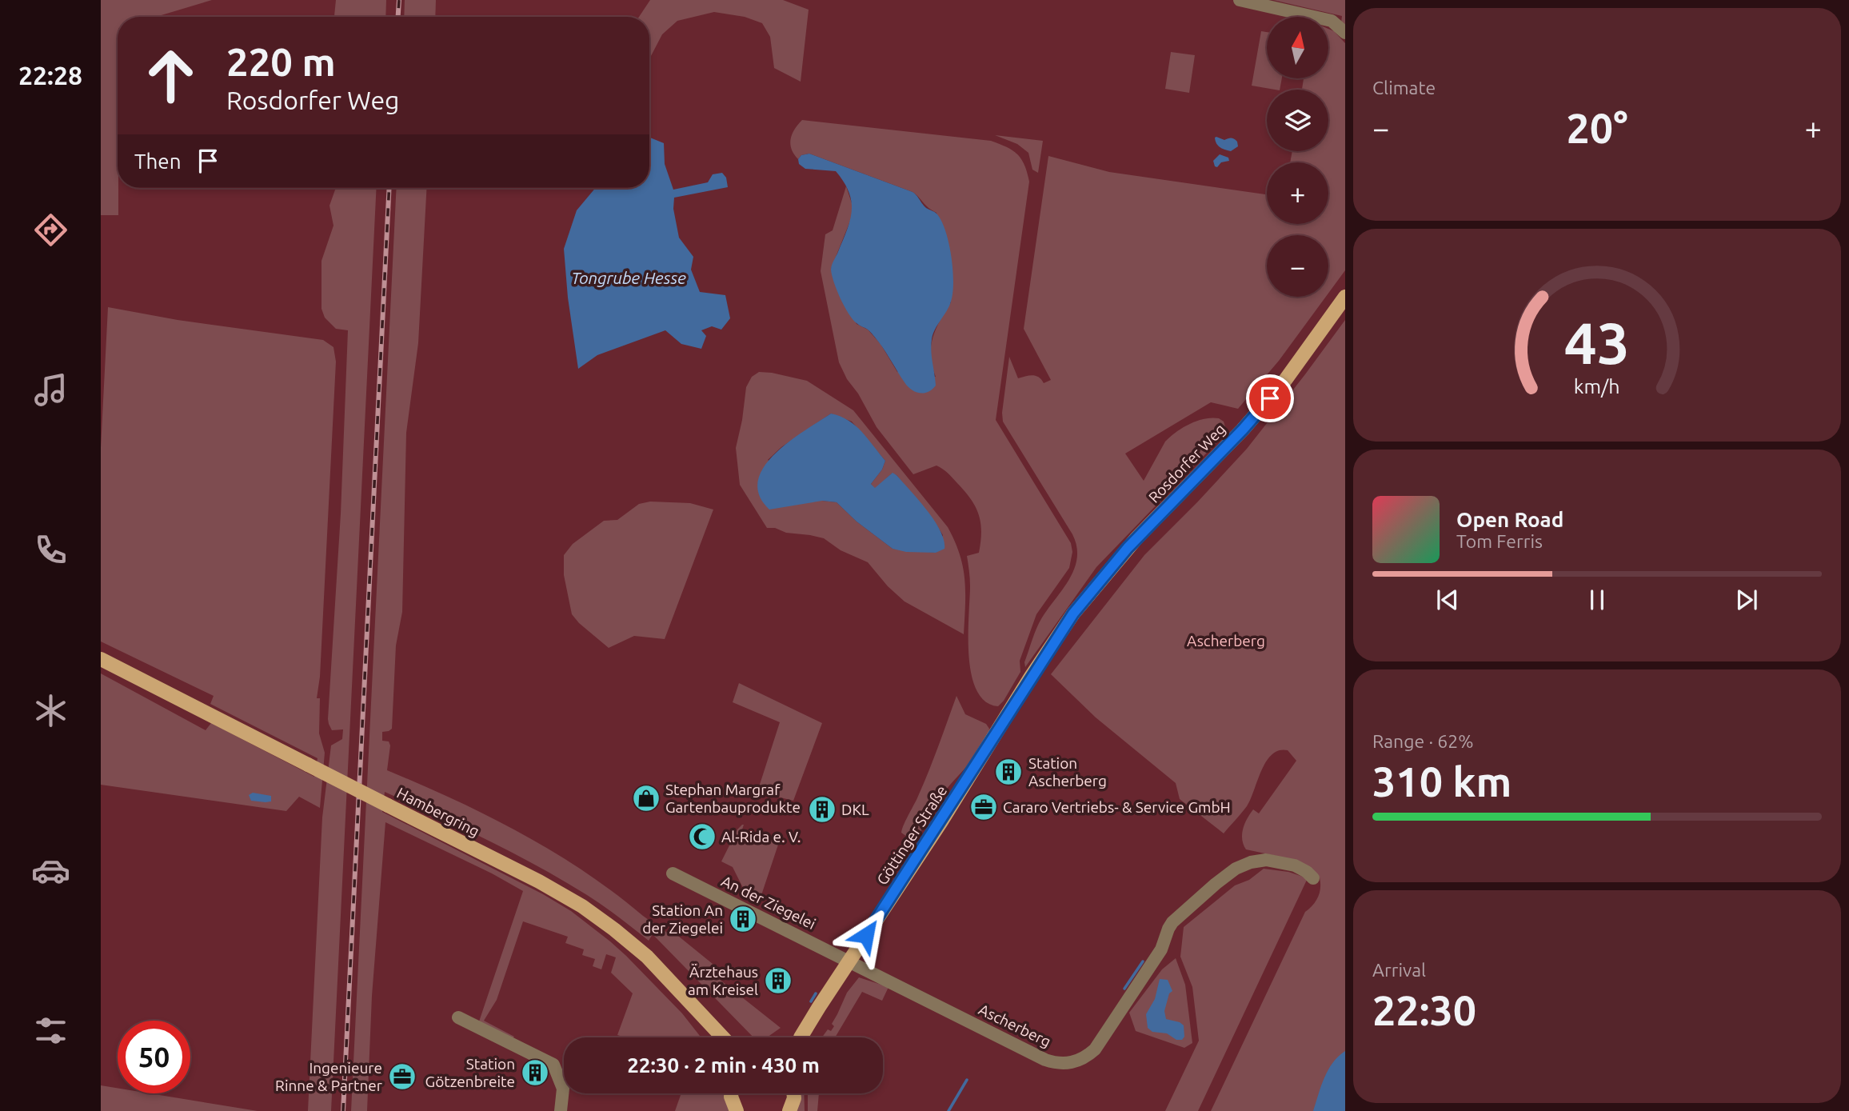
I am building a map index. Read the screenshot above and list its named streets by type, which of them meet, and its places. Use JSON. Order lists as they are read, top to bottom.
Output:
{
  "streets": {
    "main road": ["Rosdorfer Weg", "Hambergring", "Göttinger Straße"],
    "street": ["An der Ziegelei", "Ascherberg"]
  },
  "crossings": [
    ["Rosdorfer Weg", "Göttinger Straße"],
    ["Göttinger Straße", "An der Ziegelei"],
    ["Göttinger Straße", "Ascherberg"],
    ["An der Ziegelei", "Ascherberg"]
  ],
  "water": ["Tongrube Hesse"],
  "parks": ["Ascherberg"],
  "places": {
    "building": [
      "Station Ascherberg",
      "DKL",
      "Station An der Ziegelei",
      "Ärztehaus am Kreisel",
      "Station Götzenbreite"
    ],
    "shop": ["Stephan Margraf Gartenbauprodukte"],
    "office": ["Cararo Vertriebs- & Service GmbH", "Ingenieure Rinne & Partner"],
    "mosque": ["Al-Rida e. V."]
  },
  "north": "top",
  "page": {
    "tabs": "22:28",
    "tile": [
      "Climate",
      ["Range · 62%", "310 km"],
      ["Arrival", "22:30"]
    ],
    "map_buttons": ["+", "−"],
    "turn": ["220 m", "Rosdorfer Weg"],
    "heat": ["−", "20°", "+"],
    "then": "Then",
    "song": ["Open Road", "Tom Ferris"],
    "limit": "50",
    "trip": "22:30 · 2 min · 430 m",
    "gauge": ["43", "km/h"]
  }
}
